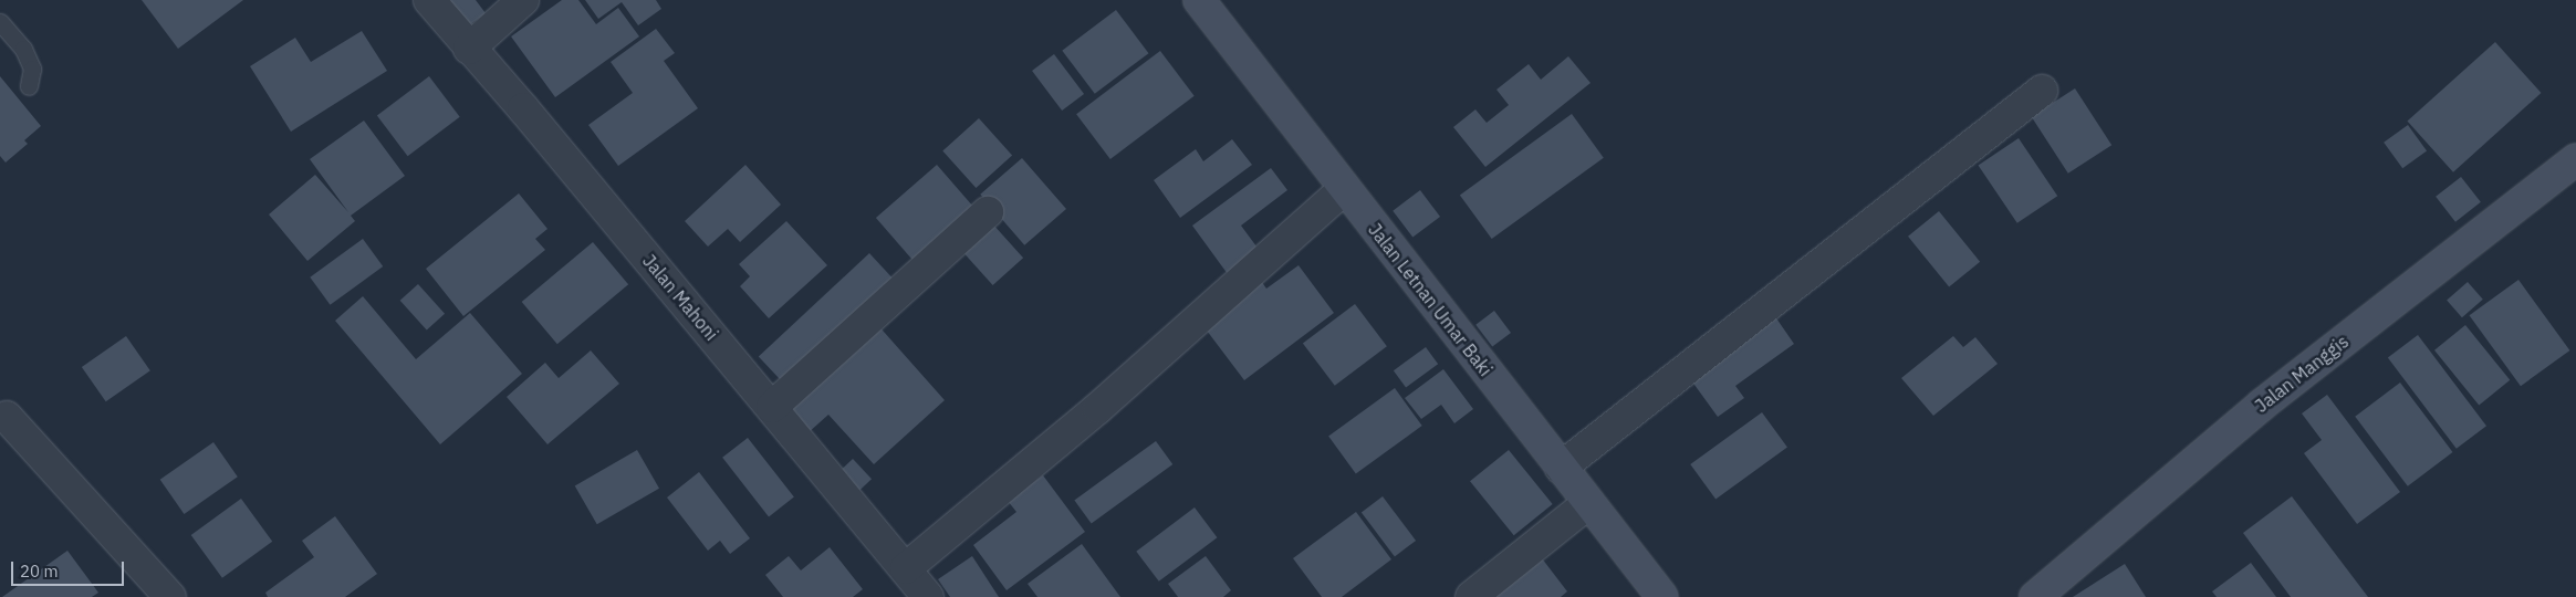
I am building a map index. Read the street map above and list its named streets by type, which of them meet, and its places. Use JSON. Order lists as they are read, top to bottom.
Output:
{
  "streets": {
    "street": ["Jalan Mahoni", "Jalan Letnan Umar Baki", "Jalan Manggis"]
  },
  "scale_bar": "20 m"
}
